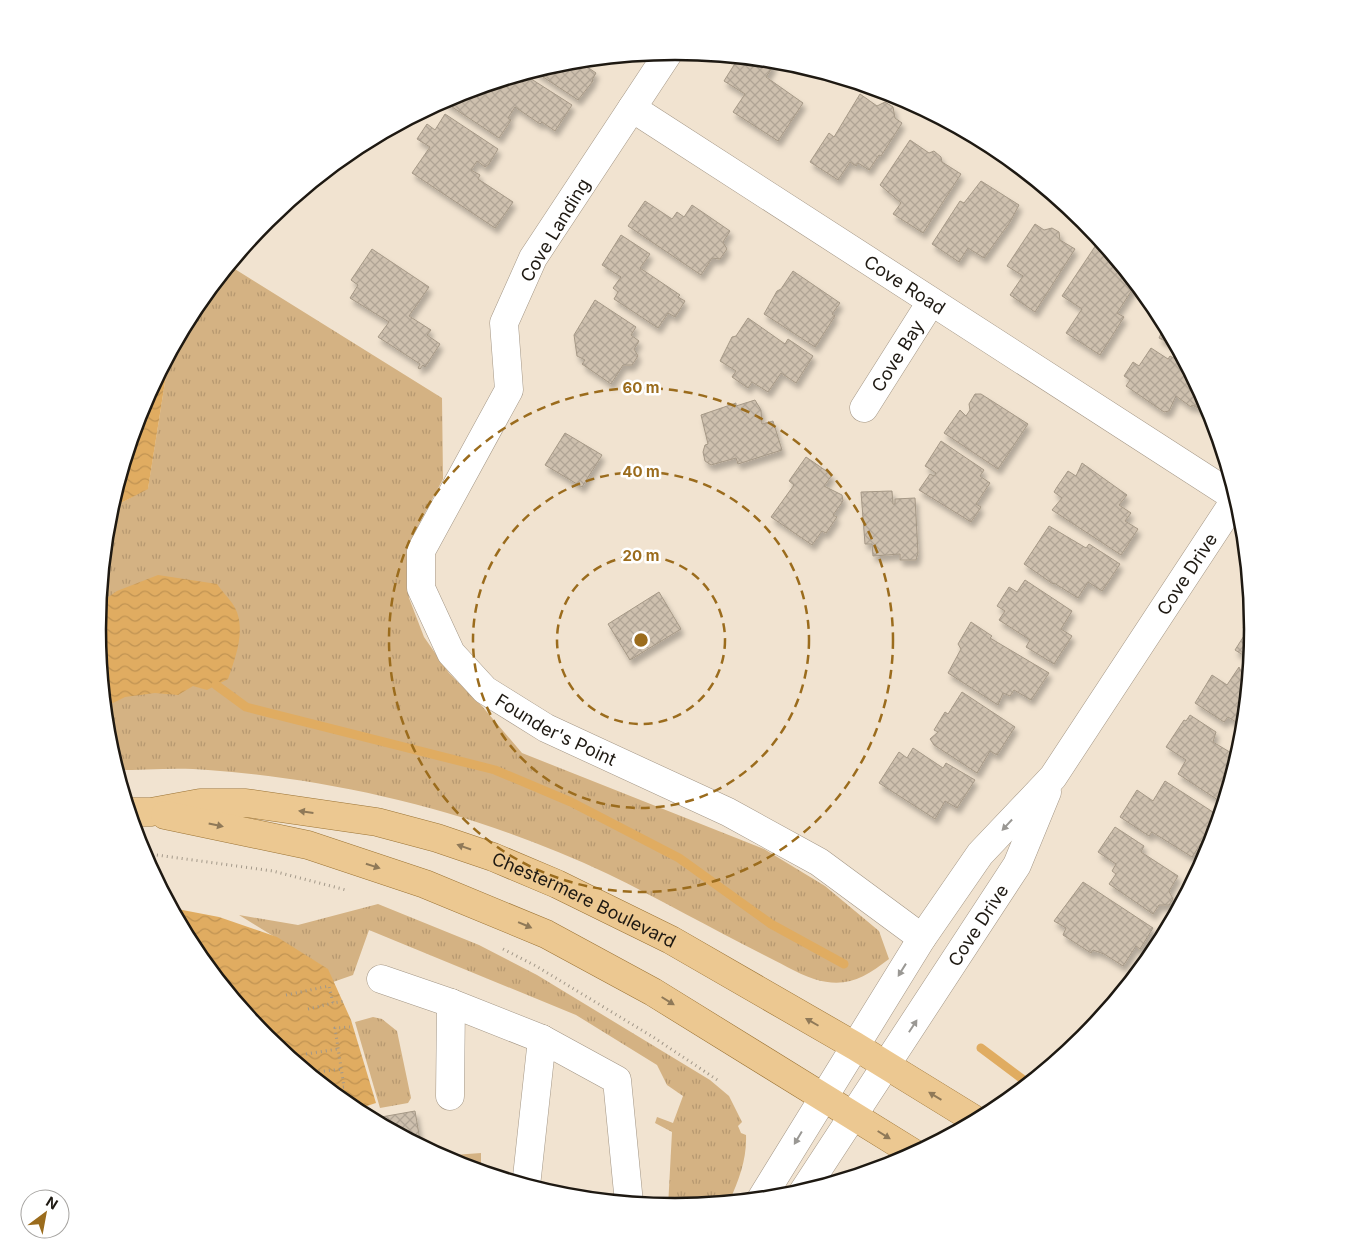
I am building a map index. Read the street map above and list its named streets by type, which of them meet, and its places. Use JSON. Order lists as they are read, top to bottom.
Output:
{
  "streets": {
    "main road": ["Chestermere Boulevard"],
    "street": [
      "Cove Landing",
      "Cove Road",
      "Cove Bay",
      "Cove Drive",
      "Founder's Point"
    ]
  },
  "crossings": [
    ["Cove Landing", "Cove Road"],
    ["Cove Landing", "Founder's Point"],
    ["Cove Road", "Cove Bay"],
    ["Cove Drive", "Founder's Point"],
    ["Cove Drive", "Chestermere Boulevard"]
  ],
  "north": "top right",
  "rings": ["60 m", "40 m", "20 m"]
}
